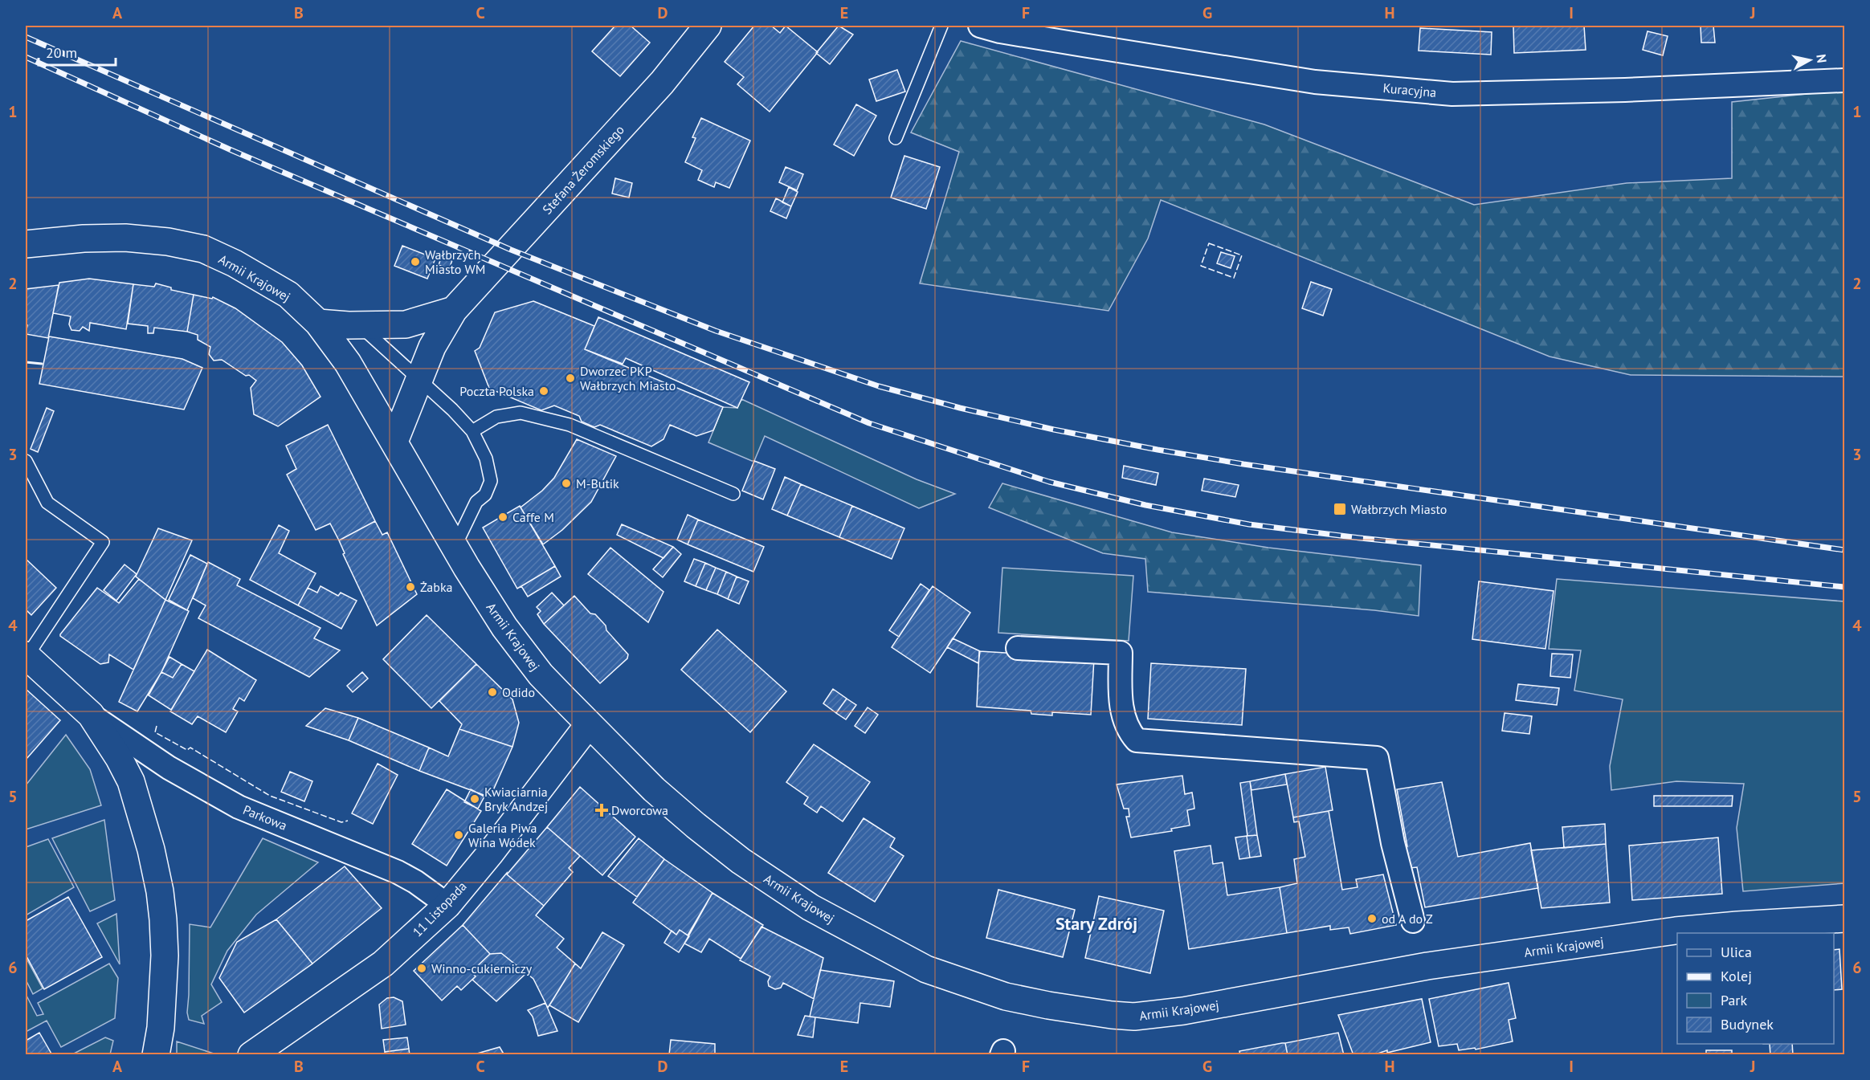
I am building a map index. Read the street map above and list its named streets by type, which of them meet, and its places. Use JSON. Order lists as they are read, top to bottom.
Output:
{
  "streets": {
    "main road": [
      "Stefana Żeromskiego",
      "Armii Krajowej",
      "Parkowa",
      "11 Listopada"
    ],
    "street": ["Kuracyjna"]
  },
  "crossings": [
    ["Stefana Żeromskiego", "Armii Krajowej"],
    ["Armii Krajowej", "11 Listopada"],
    ["Parkowa", "11 Listopada"]
  ],
  "districts": ["Stary Zdrój"],
  "places": {
    "other": [
      "Wałbrzych Miasto WM",
      "Dworzec PKP Wałbrzych Miasto",
      "Poczta Polska",
      "M-Butik",
      "Caffe M",
      "Żabka",
      "Odido",
      "Kwiaciarnia Bryk Andzej",
      "Galeria Piwa Wina Wódek",
      "od A do Z",
      "Winno-cukierniczy"
    ],
    "transit": ["Wałbrzych Miasto"],
    "health": ["Dworcowa"]
  },
  "legend": [
    "Ulica",
    "Kolej",
    "Park",
    "Budynek"
  ],
  "scale_bar": "20 m",
  "north": "right",
  "grid": {
    "columns": [
      "A",
      "B",
      "C",
      "D",
      "E",
      "F",
      "G",
      "H",
      "I",
      "J"
    ],
    "rows": [
      "1",
      "2",
      "3",
      "4",
      "5",
      "6"
    ]
  }
}
